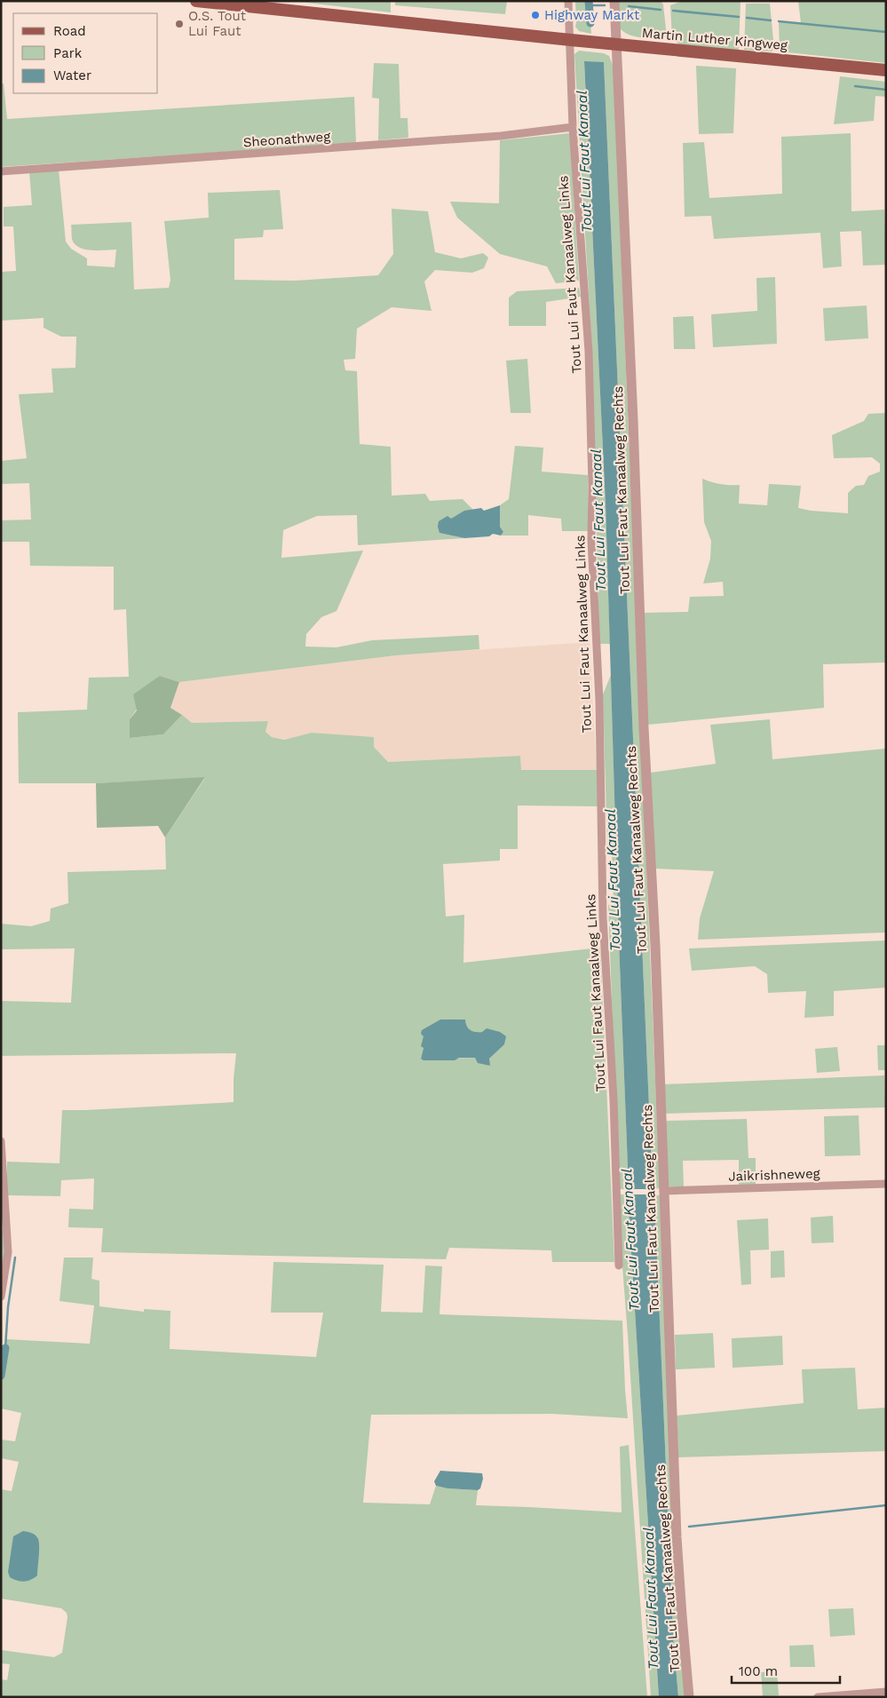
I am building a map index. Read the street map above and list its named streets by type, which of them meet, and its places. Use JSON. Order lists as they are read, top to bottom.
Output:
{
  "streets": {
    "main road": ["Martin Luther Kingweg"],
    "street": [
      "Sheonathweg",
      "Tout Lui Faut Kanaalweg Links",
      "Tout Lui Faut Kanaalweg Rechts",
      "Jaikrishneweg"
    ]
  },
  "crossings": [
    ["Martin Luther Kingweg", "Tout Lui Faut Kanaalweg Links"],
    ["Martin Luther Kingweg", "Tout Lui Faut Kanaalweg Rechts"],
    ["Sheonathweg", "Tout Lui Faut Kanaalweg Links"],
    ["Tout Lui Faut Kanaalweg Rechts", "Jaikrishneweg"]
  ],
  "water": ["Tout Lui Faut Kanaal"],
  "places": ["Highway Markt", "O.S. Tout Lui Faut"],
  "legend": ["Road", "Park", "Water"],
  "scale_bar": "100 m"
}
